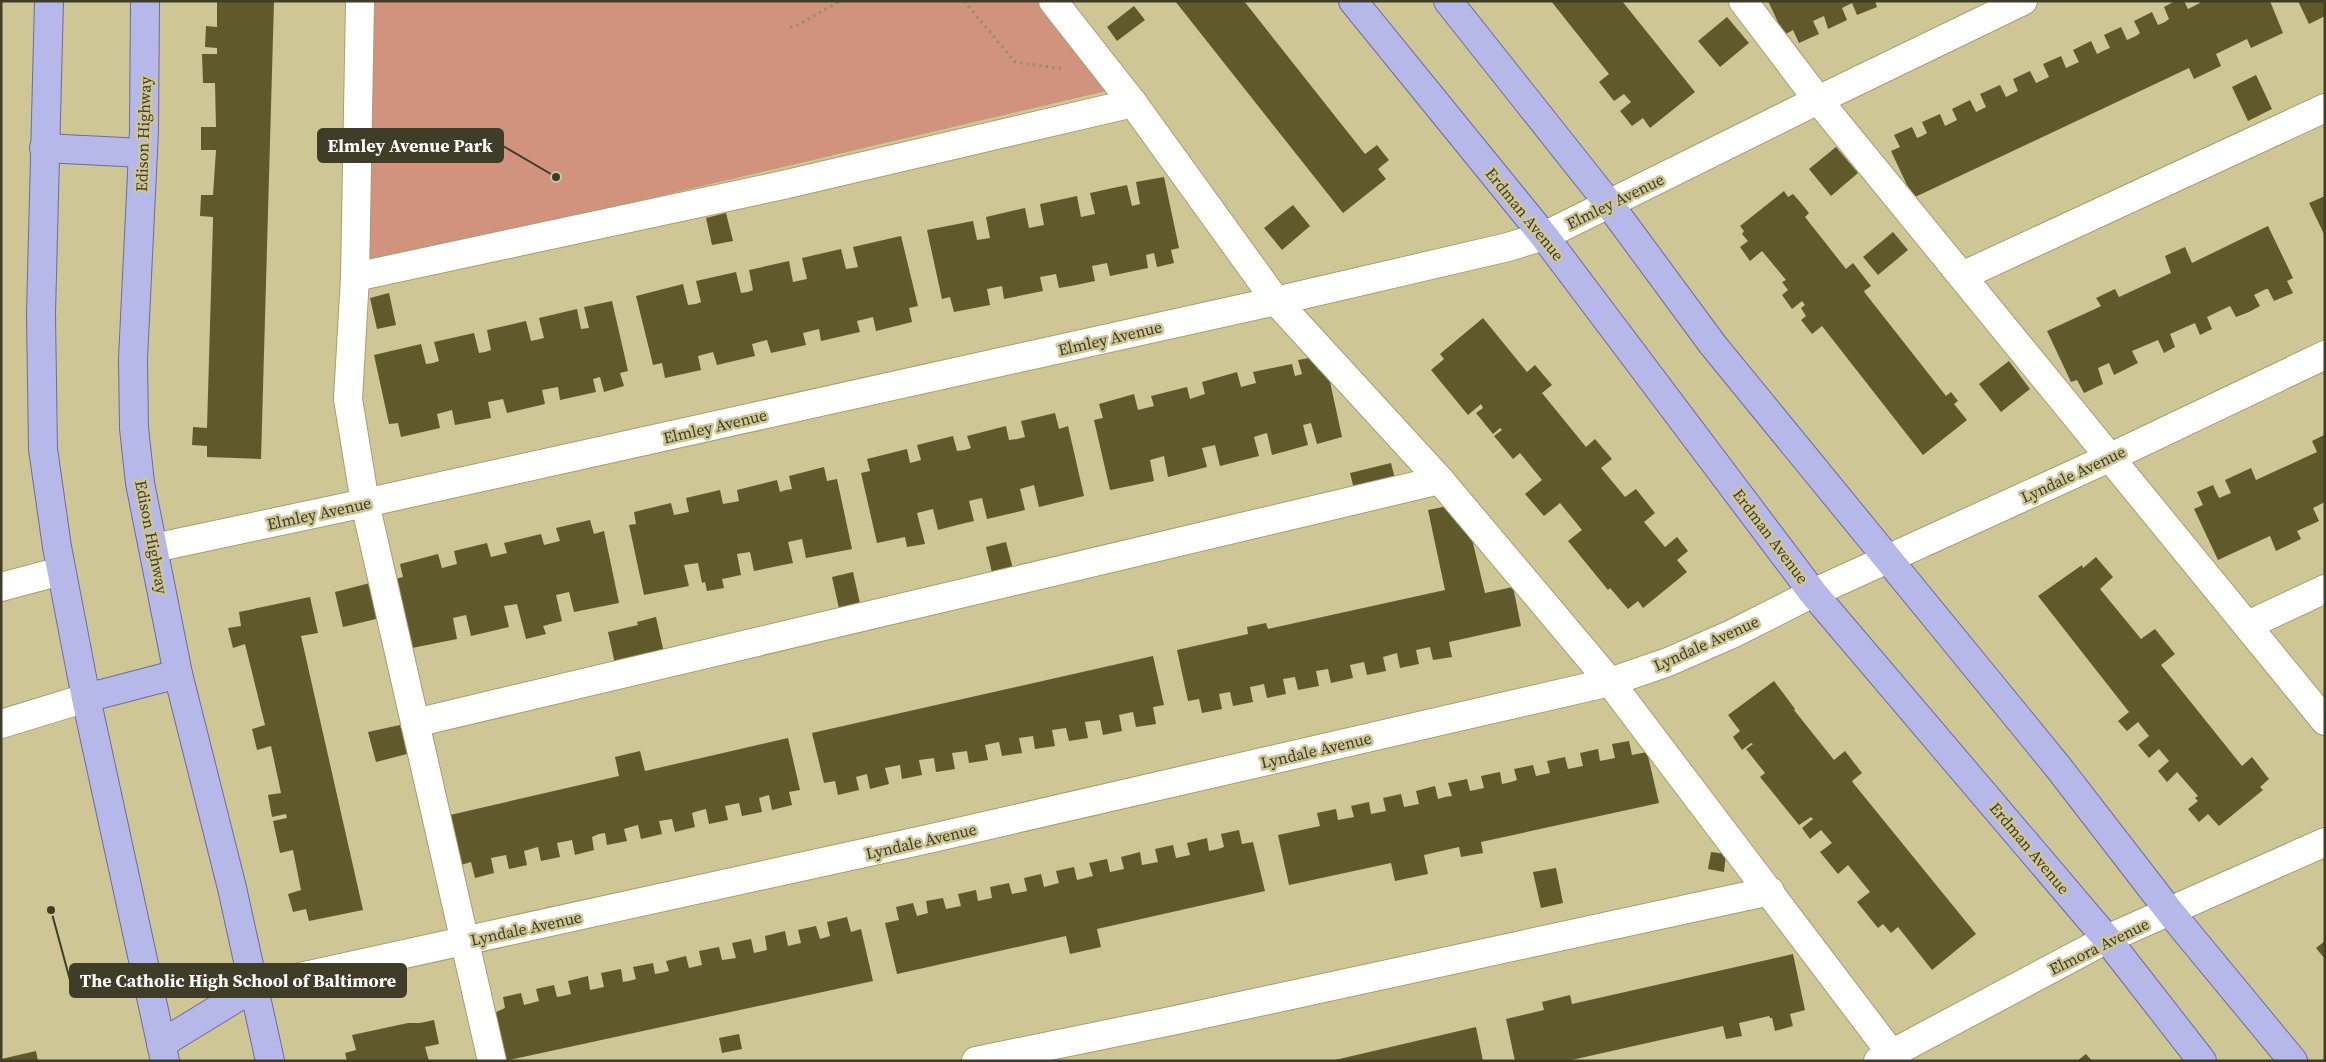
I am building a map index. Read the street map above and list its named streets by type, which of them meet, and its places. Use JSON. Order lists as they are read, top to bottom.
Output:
{
  "streets": {
    "main road": ["Edison Highway", "Erdman Avenue"],
    "street": ["Elmley Avenue", "Lyndale Avenue", "Elmora Avenue"]
  },
  "crossings": [
    ["Edison Highway", "Elmley Avenue"],
    ["Edison Highway", "Lyndale Avenue"],
    ["Elmley Avenue", "Erdman Avenue"],
    ["Erdman Avenue", "Lyndale Avenue"],
    ["Erdman Avenue", "Elmora Avenue"]
  ],
  "places": ["Elmley Avenue Park", "The Catholic High School of Baltimore"]
}
